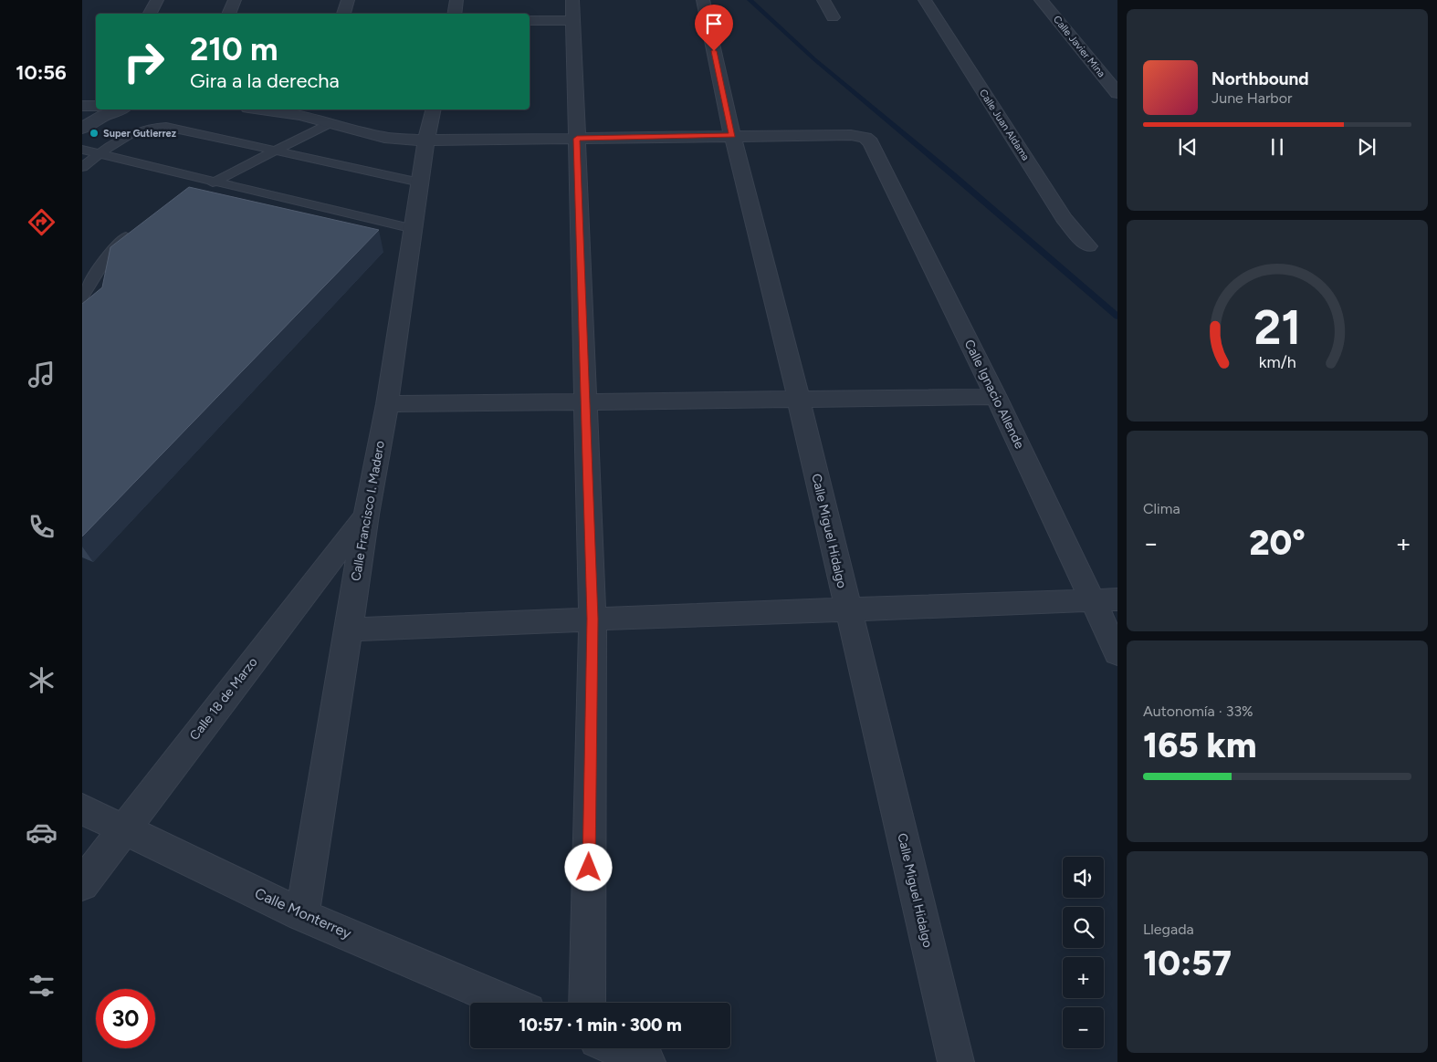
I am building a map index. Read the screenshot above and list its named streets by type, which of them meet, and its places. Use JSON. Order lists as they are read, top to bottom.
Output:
{
  "streets": {
    "street": [
      "Calle Javier Mina",
      "Calle Juan Aldama",
      "Calle Ignacio Allende",
      "Calle Francisco I. Madero",
      "Calle Miguel Hidalgo",
      "Calle 18 de Marzo",
      "Calle Monterrey"
    ]
  },
  "crossings": [
    ["Calle Ignacio Allende", "Calle Miguel Hidalgo"],
    ["Calle Francisco I. Madero", "Calle 18 de Marzo"],
    ["Calle Francisco I. Madero", "Calle Monterrey"],
    ["Calle 18 de Marzo", "Calle Monterrey"]
  ],
  "places": ["Super Gutierrez"],
  "page": {
    "tabs": "10:56",
    "turn": ["210 m", "Gira a la derecha"],
    "song": ["Northbound", "June Harbor"],
    "tile": [
      "Clima",
      ["Autonomía · 33%", "165 km"],
      ["Llegada", "10:57"]
    ],
    "heat": ["−", "20°", "+"],
    "map_buttons": ["+", "−"],
    "limit": "30",
    "trip": "10:57 · 1 min · 300 m",
    "gauge": ["21", "km/h"]
  }
}
